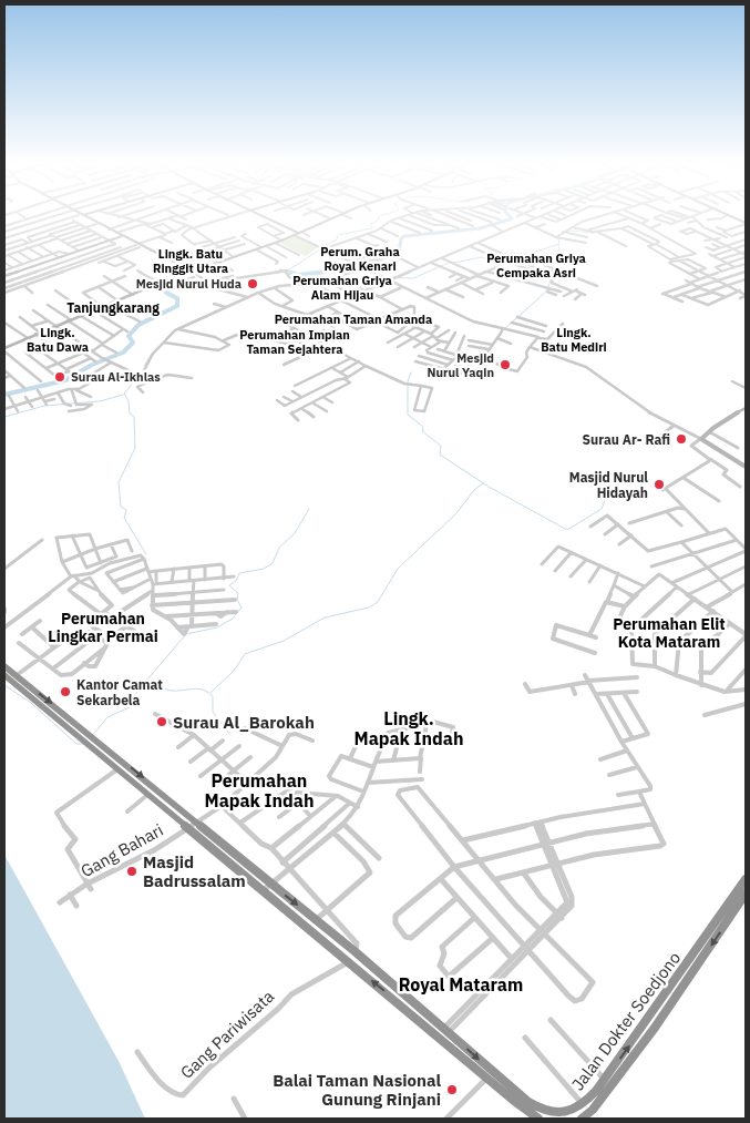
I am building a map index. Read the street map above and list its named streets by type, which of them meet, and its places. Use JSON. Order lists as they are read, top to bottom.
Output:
{
  "streets": {
    "highway": ["Jalan Dokter Soedjono"],
    "street": ["Gang Bahari", "Gang Pariwisata"]
  },
  "crossings": [
    ["Gang Bahari", "Jalan Dokter Soedjono"]
  ],
  "districts": [
    "Perum. Graha Royal Kenari",
    "Lingk. Batu Ringgit Utara",
    "Perumahan Griya Cempaka Asri",
    "Perumahan Griya Alam Hijau",
    "Tanjungkarang",
    "Perumahan Taman Amanda",
    "Lingk. Batu Dawa",
    "Lingk. Batu Mediri",
    "Perumahan Impian Taman Sejahtera",
    "Perumahan Lingkar Permai",
    "Perumahan Elit Kota Mataram",
    "Lingk. Mapak Indah",
    "Perumahan Mapak Indah",
    "Royal Mataram"
  ],
  "places": [
    "Mesjid Nurul Huda",
    "Mesjid Nurul Yaqin",
    "Surau Al-Ikhlas",
    "Surau Ar- Rafi",
    "Masjid Nurul Hidayah",
    "Kantor Camat Sekarbela",
    "Surau Al_Barokah",
    "Masjid Badrussalam",
    "Balai Taman Nasional Gunung Rinjani"
  ]
}
